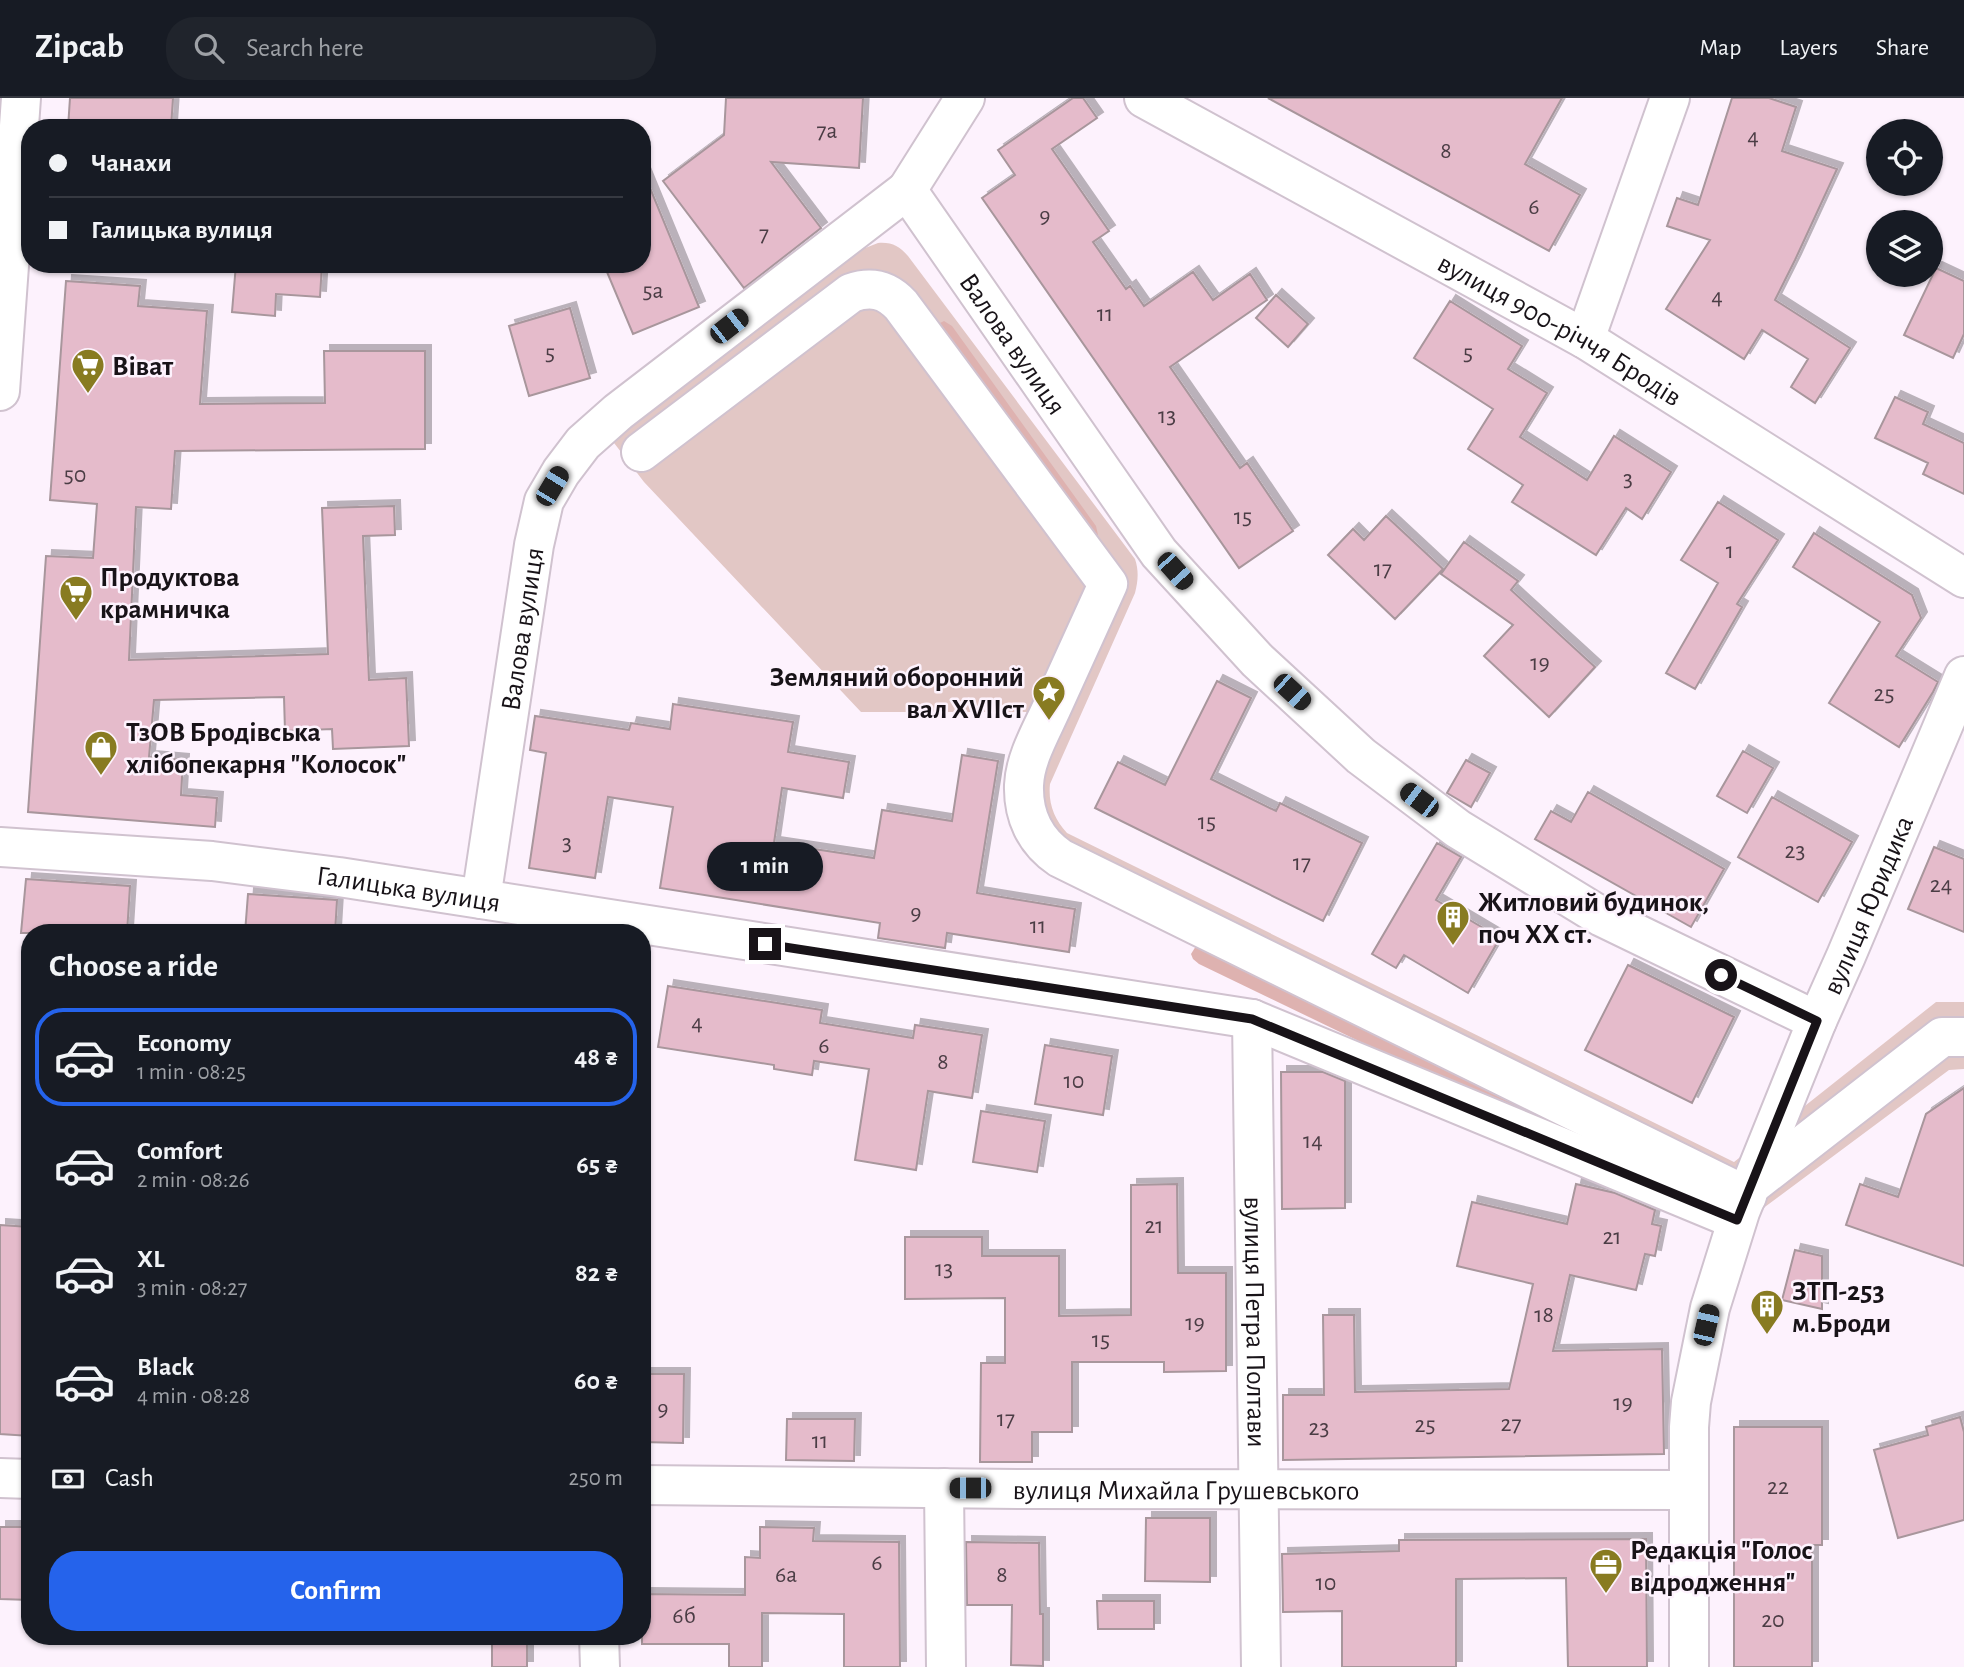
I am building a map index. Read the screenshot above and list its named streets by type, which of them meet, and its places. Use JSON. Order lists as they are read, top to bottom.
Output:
{
  "streets": {
    "street": [
      "вулиця 900-річчя Бродів",
      "Валова вулиця",
      "Галицька вулиця",
      "вулиця Юридика",
      "вулиця Петра Полтави",
      "вулиця Михайла Грушевського"
    ]
  },
  "crossings": [
    ["Валова вулиця", "Галицька вулиця"],
    ["Валова вулиця", "вулиця Юридика"],
    ["Галицька вулиця", "вулиця Юридика"],
    ["Галицька вулиця", "вулиця Петра Полтави"],
    ["вулиця Юридика", "вулиця Михайла Грушевського"],
    ["вулиця Петра Полтави", "вулиця Михайла Грушевського"]
  ],
  "places": {
    "supermarket": ["Віват", "Продуктова крамничка"],
    "place": ["Земляний оборонний вал XVIIст"],
    "shop": ["ТзОВ Бродівська хлібопекарня \"Колосок\""],
    "building": ["Житловий будинок, поч XX ст.", "ЗТП-253 м.Броди"],
    "office": ["Редакція \"Голос відродження\""]
  },
  "house_numbers": [
    "7а",
    "4",
    "8",
    "6",
    "9",
    "7",
    "5а",
    "4",
    "11",
    "5",
    "5",
    "13",
    "50",
    "3",
    "15",
    "1",
    "17",
    "19",
    "25",
    "15",
    "3",
    "23",
    "17",
    "24",
    "9",
    "11",
    "4",
    "6",
    "8",
    "10",
    "14",
    "21",
    "21",
    "13",
    "18",
    "19",
    "15",
    "19",
    "9",
    "17",
    "27",
    "25",
    "23",
    "11",
    "22",
    "6",
    "6а",
    "8",
    "10",
    "6б",
    "20"
  ],
  "page": {
    "header": "Zipcab",
    "search": "Search here",
    "nav": ["Map", "Layers", "Share"],
    "banner": ["Чанахи", "Галицька вулиця"],
    "bubble": "1 min",
    "heading": "Choose a ride",
    "list": [
      {
        "name": "Economy",
        "note": "1 min · 08:25",
        "value": "48 ₴"
      },
      {
        "name": "Comfort",
        "note": "2 min · 08:26",
        "value": "65 ₴"
      },
      {
        "name": "XL",
        "note": "3 min · 08:27",
        "value": "82 ₴"
      },
      {
        "name": "Black",
        "note": "4 min · 08:28",
        "value": "60 ₴"
      }
    ],
    "pay": ["Cash", "250 m"],
    "buttons": "Confirm"
  }
}
